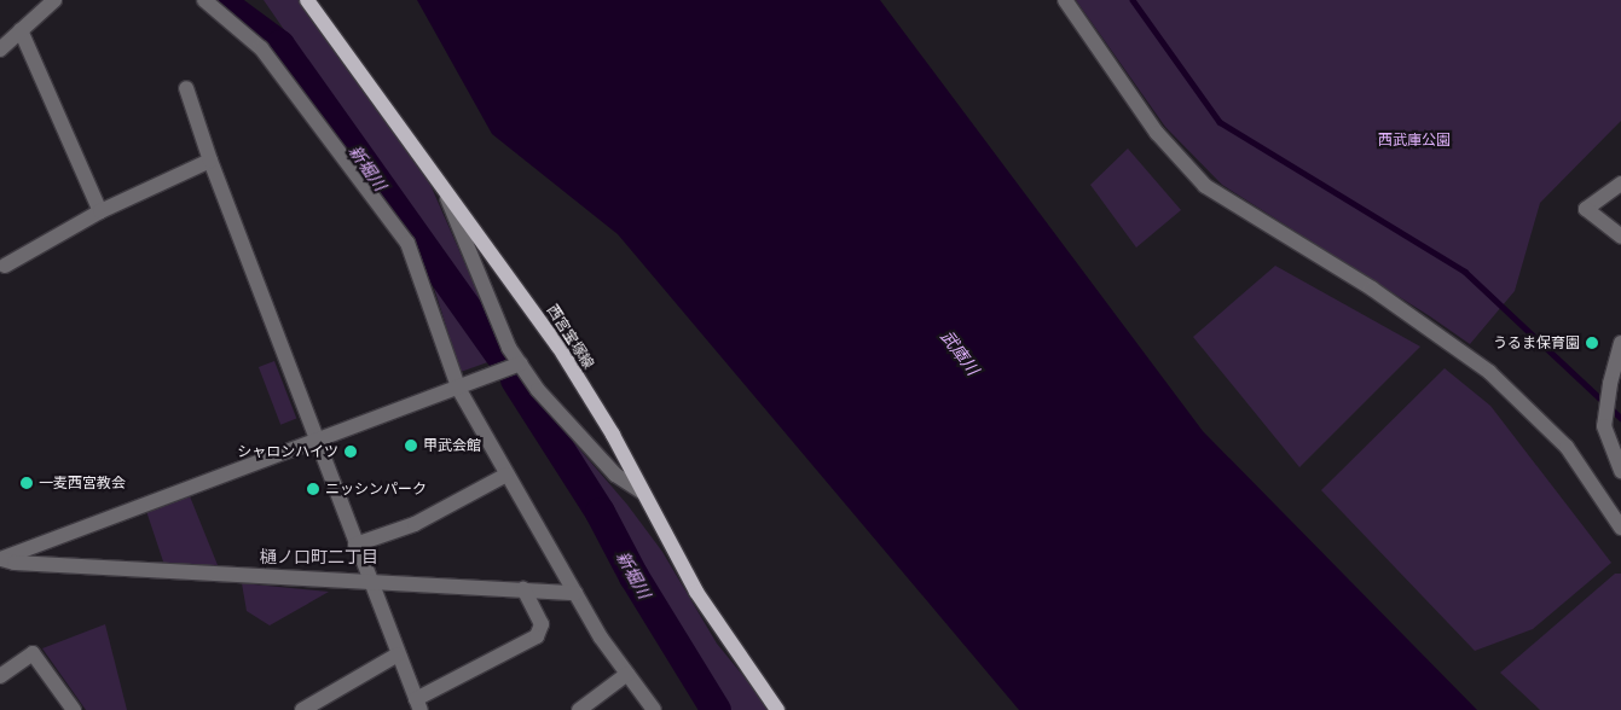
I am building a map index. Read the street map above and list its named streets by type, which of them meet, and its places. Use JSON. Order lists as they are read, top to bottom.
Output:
{
  "streets": {
    "main road": ["西宮宝塚線"]
  },
  "districts": ["樋ノ口町二丁目"],
  "water": ["新堀川", "武庫川"],
  "parks": ["西武庫公園"],
  "places": [
    "うるま保育園",
    "甲武会館",
    "シャロンハイツ",
    "一麦西宮教会",
    "ニッシンパーク"
  ]
}
